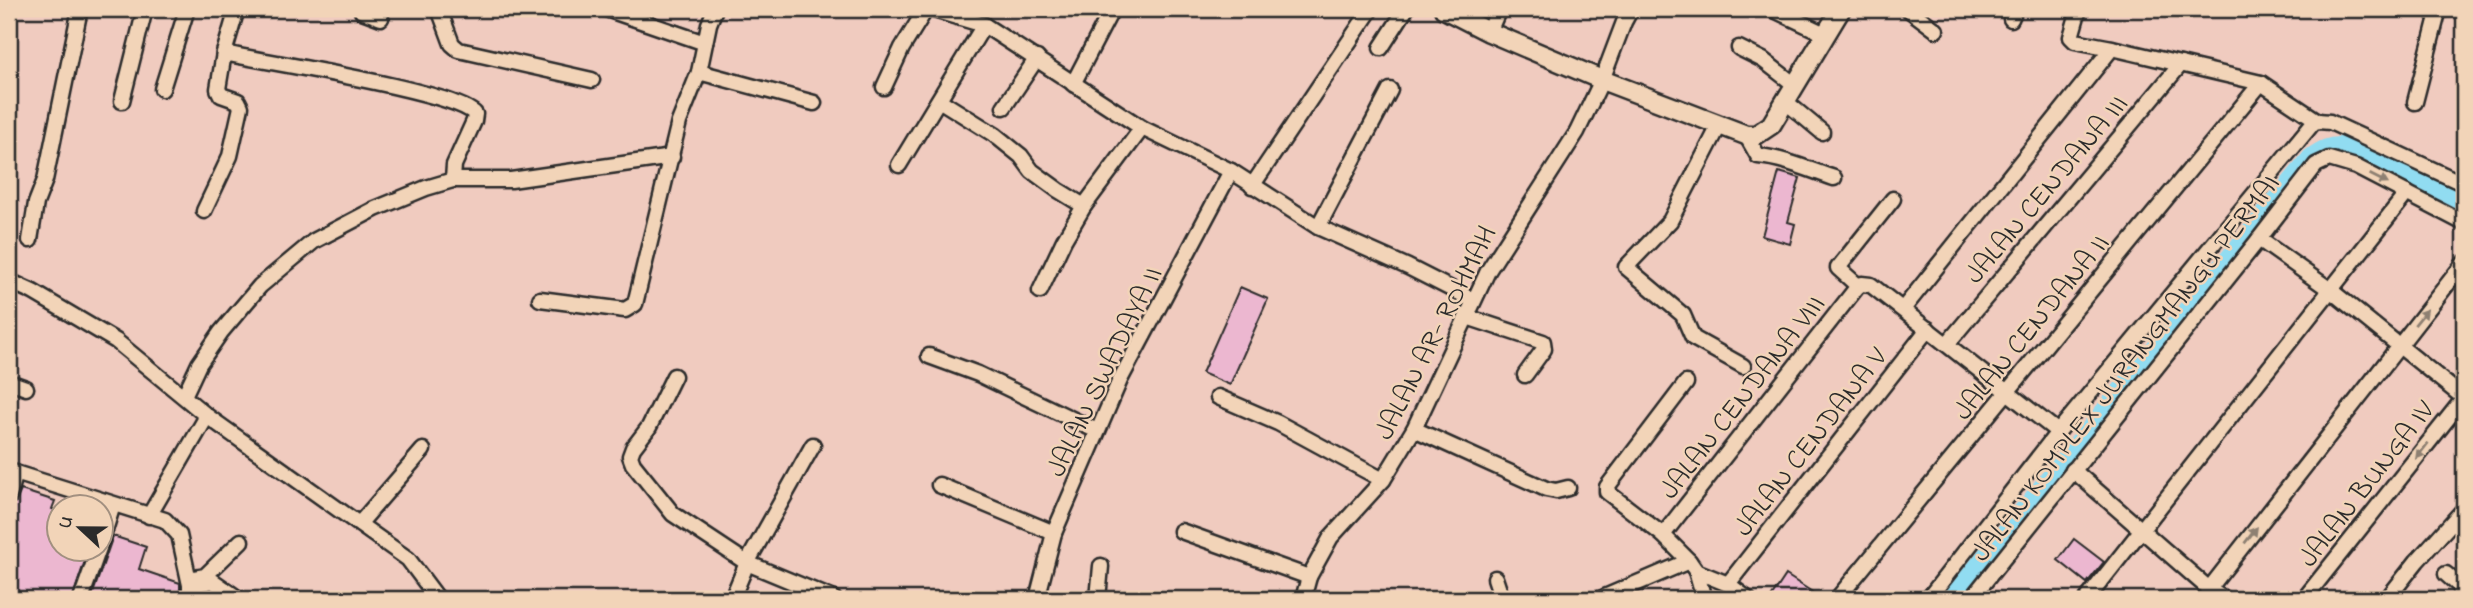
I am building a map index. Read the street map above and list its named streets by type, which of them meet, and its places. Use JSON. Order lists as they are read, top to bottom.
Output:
{
  "streets": {
    "street": [
      "JALAN CENDANA III",
      "JALAN CENDANA II",
      "JALAN AR- ROHMAH",
      "JALAN KOMPLEX JURANGMANGU PERMAI",
      "JALAN SWADAYA II",
      "JALAN CENDANA VIII",
      "JALAN CENDANA V",
      "JALAN BUNGA IV"
    ]
  },
  "crossings": [
    ["JALAN CENDANA III", "JALAN KOMPLEX JURANGMANGU PERMAI"],
    ["JALAN CENDANA II", "JALAN KOMPLEX JURANGMANGU PERMAI"],
    ["JALAN KOMPLEX JURANGMANGU PERMAI", "JALAN CENDANA VIII"],
    ["JALAN KOMPLEX JURANGMANGU PERMAI", "JALAN CENDANA V"]
  ],
  "north": "left"
}
